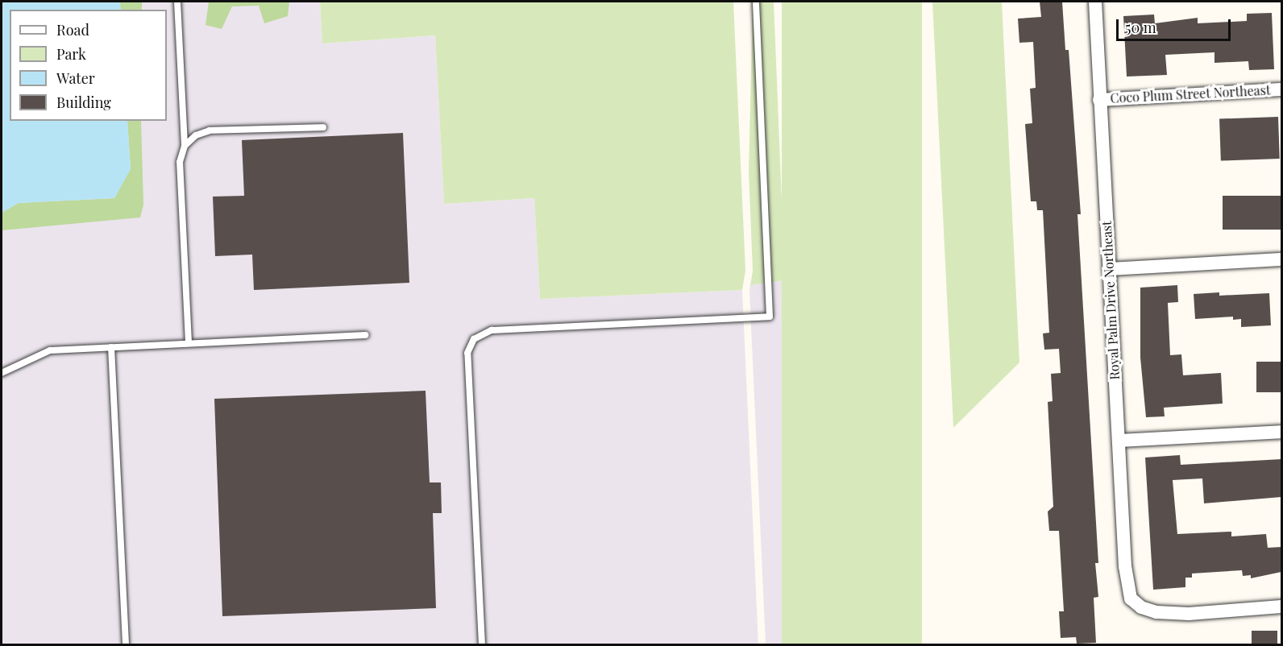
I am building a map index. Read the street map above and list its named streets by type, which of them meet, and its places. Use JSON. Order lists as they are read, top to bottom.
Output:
{
  "streets": {
    "street": ["Coco Plum Street Northeast", "Royal Palm Drive Northeast"]
  },
  "crossings": [
    ["Coco Plum Street Northeast", "Royal Palm Drive Northeast"]
  ],
  "legend": [
    "Road",
    "Park",
    "Water",
    "Building"
  ],
  "scale_bar": "50 m"
}
